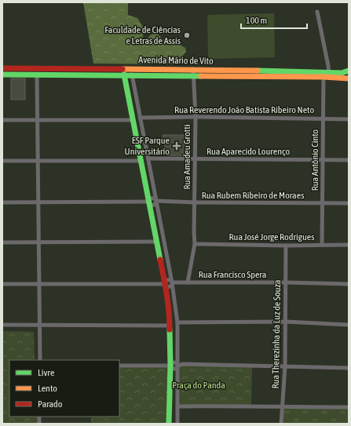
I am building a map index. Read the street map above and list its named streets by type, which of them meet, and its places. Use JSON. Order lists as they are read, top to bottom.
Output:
{
  "streets": {
    "main road": ["Avenida Mário de Vito"],
    "street": [
      "Rua Reverendo João Batista Ribeiro Neto",
      "Rua Aparecido Lourenço",
      "Rua Amadeu Grotti",
      "Rua Antônio Cinto",
      "Rua Rubem Ribeiro de Moraes",
      "Rua José Jorge Rodrigues",
      "Rua Francisco Spera",
      "Rua Therezinha da Luz de Souza"
    ]
  },
  "crossings": [
    ["Avenida Mário de Vito", "Rua Amadeu Grotti"],
    ["Avenida Mário de Vito", "Rua Antônio Cinto"],
    ["Rua Reverendo João Batista Ribeiro Neto", "Rua Amadeu Grotti"],
    ["Rua Reverendo João Batista Ribeiro Neto", "Rua Antônio Cinto"],
    ["Rua Aparecido Lourenço", "Rua Amadeu Grotti"],
    ["Rua Aparecido Lourenço", "Rua Antônio Cinto"],
    ["Rua Amadeu Grotti", "Rua Rubem Ribeiro de Moraes"],
    ["Rua Amadeu Grotti", "Rua José Jorge Rodrigues"],
    ["Rua Amadeu Grotti", "Rua Francisco Spera"],
    ["Rua Antônio Cinto", "Rua Rubem Ribeiro de Moraes"],
    ["Rua Antônio Cinto", "Rua José Jorge Rodrigues"],
    ["Rua José Jorge Rodrigues", "Rua Therezinha da Luz de Souza"],
    ["Rua Francisco Spera", "Rua Therezinha da Luz de Souza"]
  ],
  "parks": ["Praça do Panda"],
  "places": {
    "other": ["Faculdade de Ciências e Letras de Assis"],
    "health": ["ESF Parque Universitário"]
  },
  "legend": ["Livre", "Lento", "Parado"],
  "scale_bar": "100 m"
}
